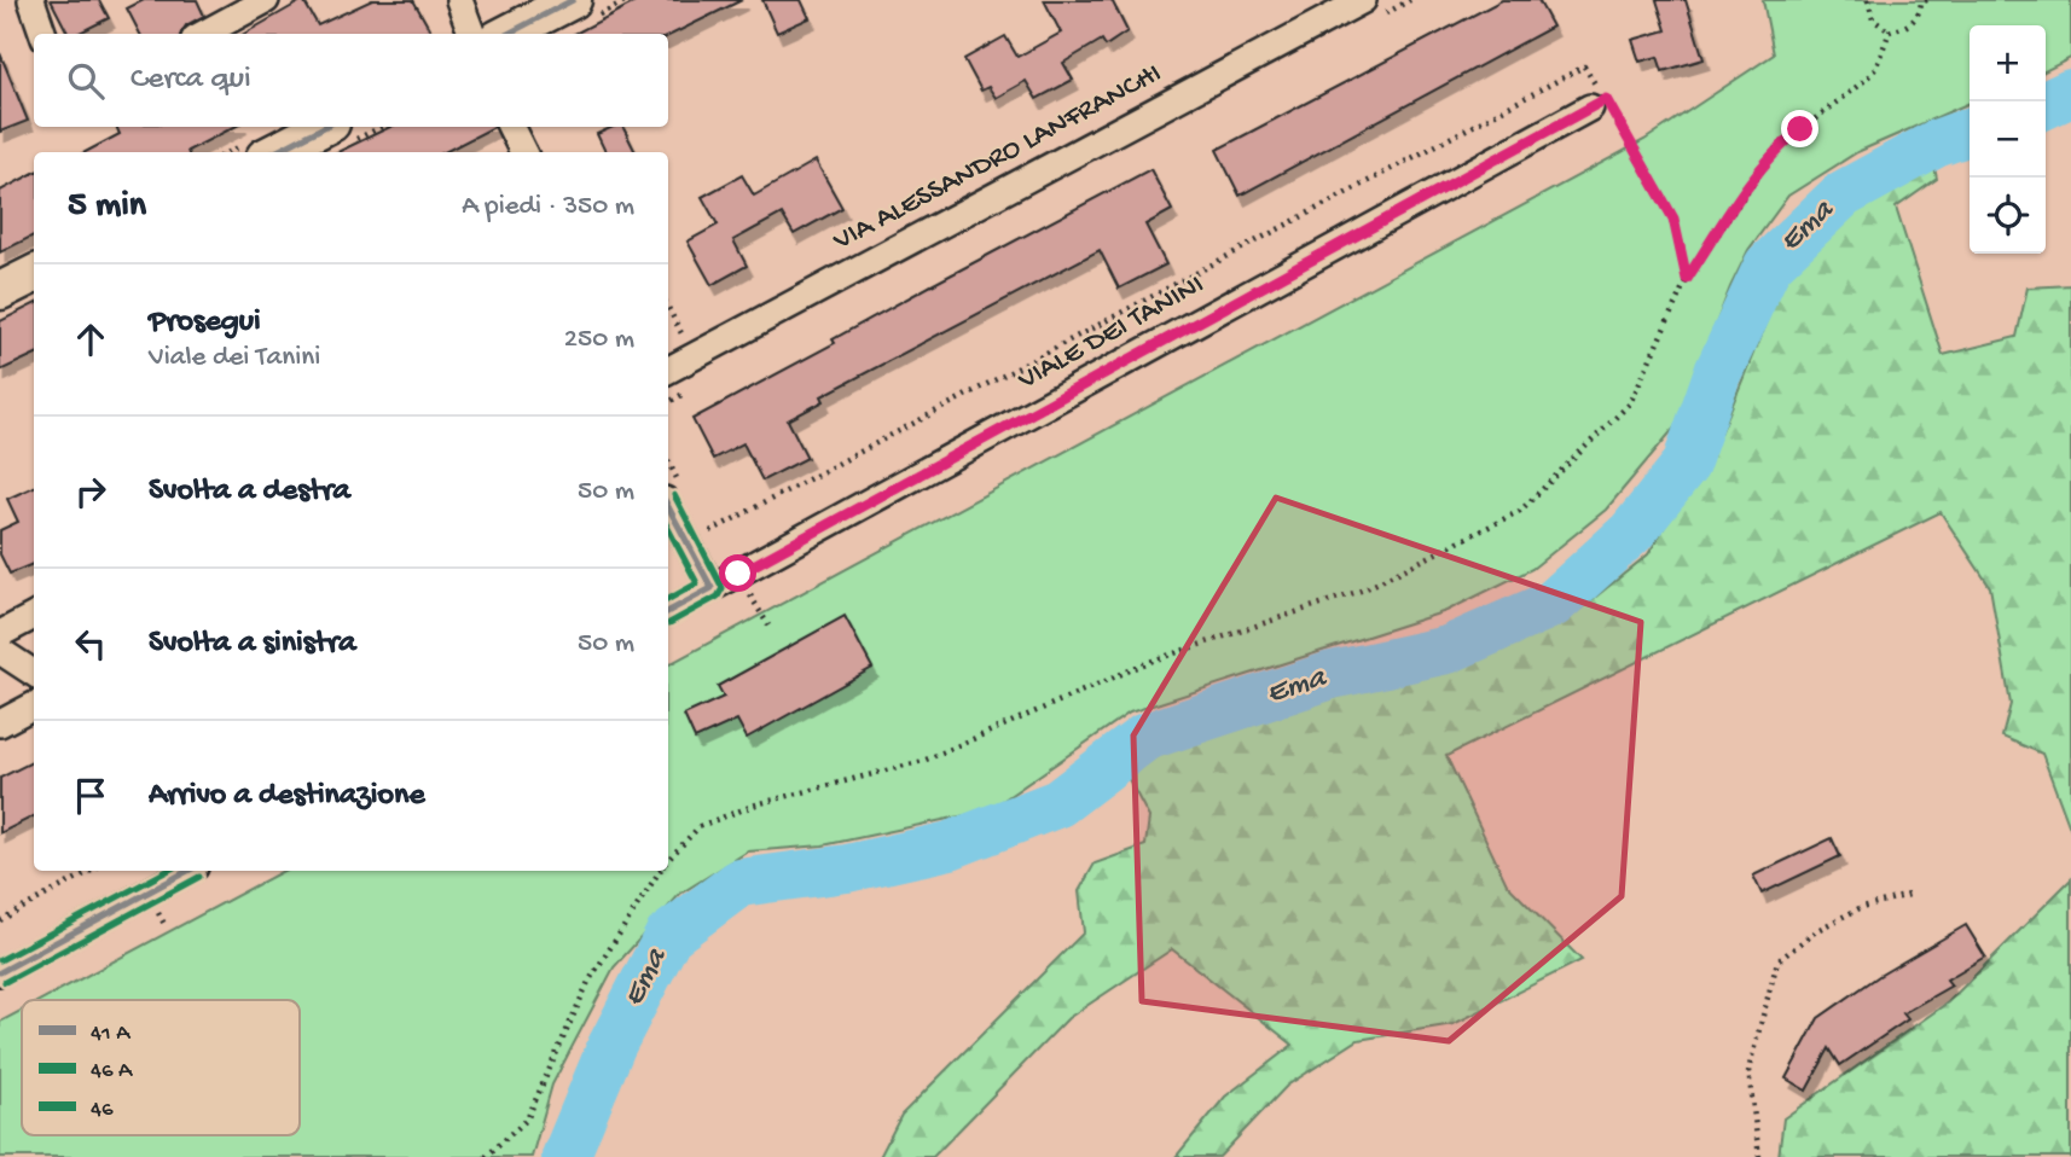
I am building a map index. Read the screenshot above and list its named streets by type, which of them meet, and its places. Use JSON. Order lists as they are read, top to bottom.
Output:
{
  "streets": {
    "street": ["VIA ALESSANDRO LANFRANCHI", "VIALE DEI TANINI"]
  },
  "water": ["Ema"],
  "lines": ["transit line 46"],
  "legend": ["41 A", "46 A", "46"],
  "page": {
    "map_buttons": ["+", "−"],
    "search": "Cerca qui",
    "heading": ["5 min", "A piedi · 350 m"],
    "list": [
      ["Prosegui", "Viale dei Tanini", "250 m"],
      ["Svolta a destra", "50 m"],
      ["Svolta a sinistra", "50 m"],
      "Arrivo a destinazione"
    ]
  }
}
